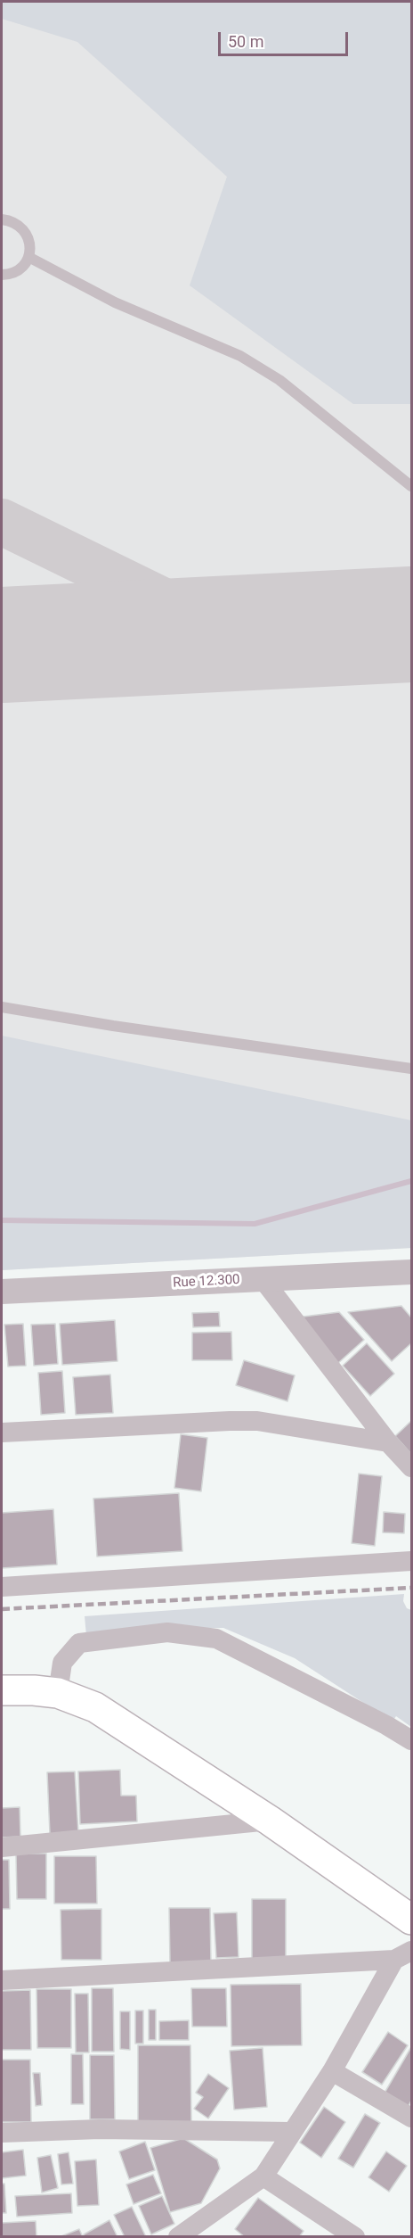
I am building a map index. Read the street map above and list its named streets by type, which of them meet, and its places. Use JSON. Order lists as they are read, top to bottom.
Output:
{
  "streets": {
    "street": ["Rue 12.300"]
  },
  "scale_bar": "50 m"
}
